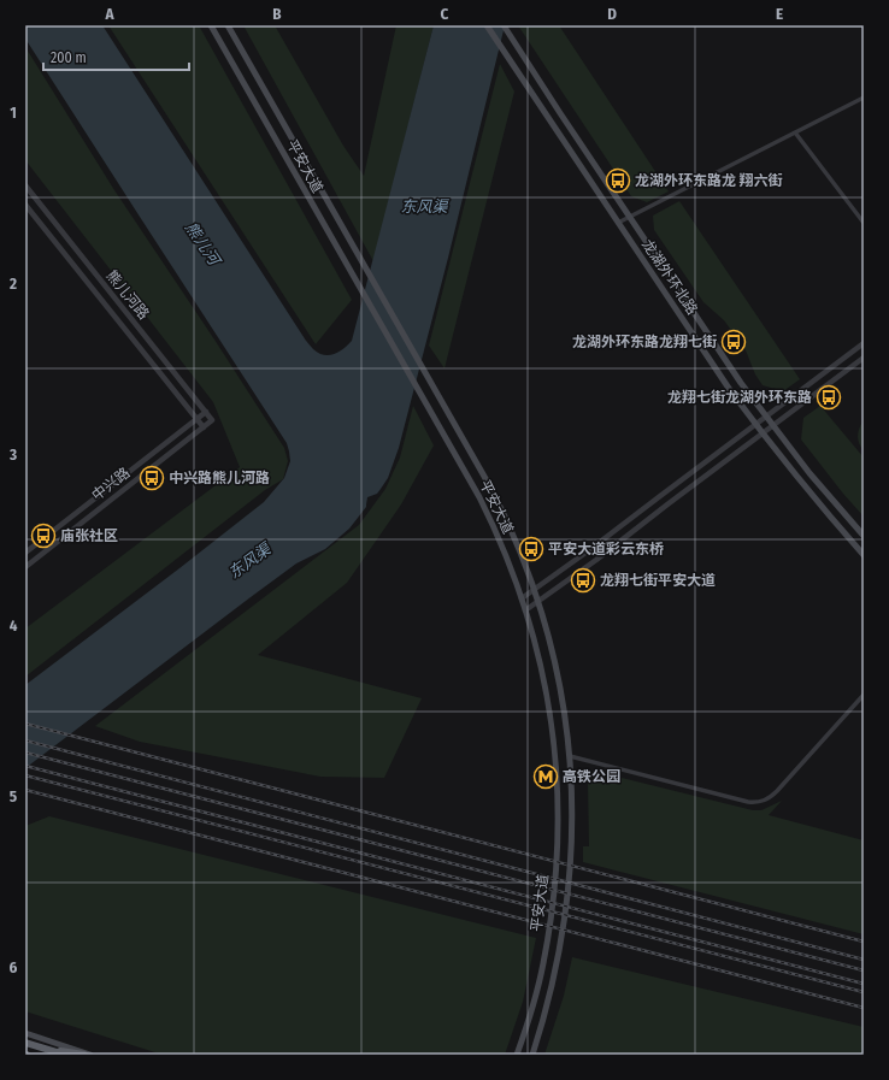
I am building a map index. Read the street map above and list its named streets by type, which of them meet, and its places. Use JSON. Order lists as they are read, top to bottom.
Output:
{
  "streets": {
    "main road": ["平安大道", "龙湖外环北路"],
    "street": ["熊儿河路", "中兴路"]
  },
  "crossings": [
    ["熊儿河路", "中兴路"]
  ],
  "water": ["东风渠", "熊儿河"],
  "places": {
    "bus stop": [
      "龙湖外环东路龙 翔六街",
      "龙湖外环东路龙翔七街",
      "龙翔七街龙湖外环东路",
      "中兴路熊儿河路",
      "庙张社区",
      "平安大道彩云东桥",
      "龙翔七街平安大道"
    ],
    "metro station": ["高铁公园"]
  },
  "scale_bar": "200 m",
  "grid": {
    "columns": [
      "A",
      "B",
      "C",
      "D",
      "E"
    ],
    "rows": [
      "1",
      "2",
      "3",
      "4",
      "5",
      "6"
    ]
  }
}
